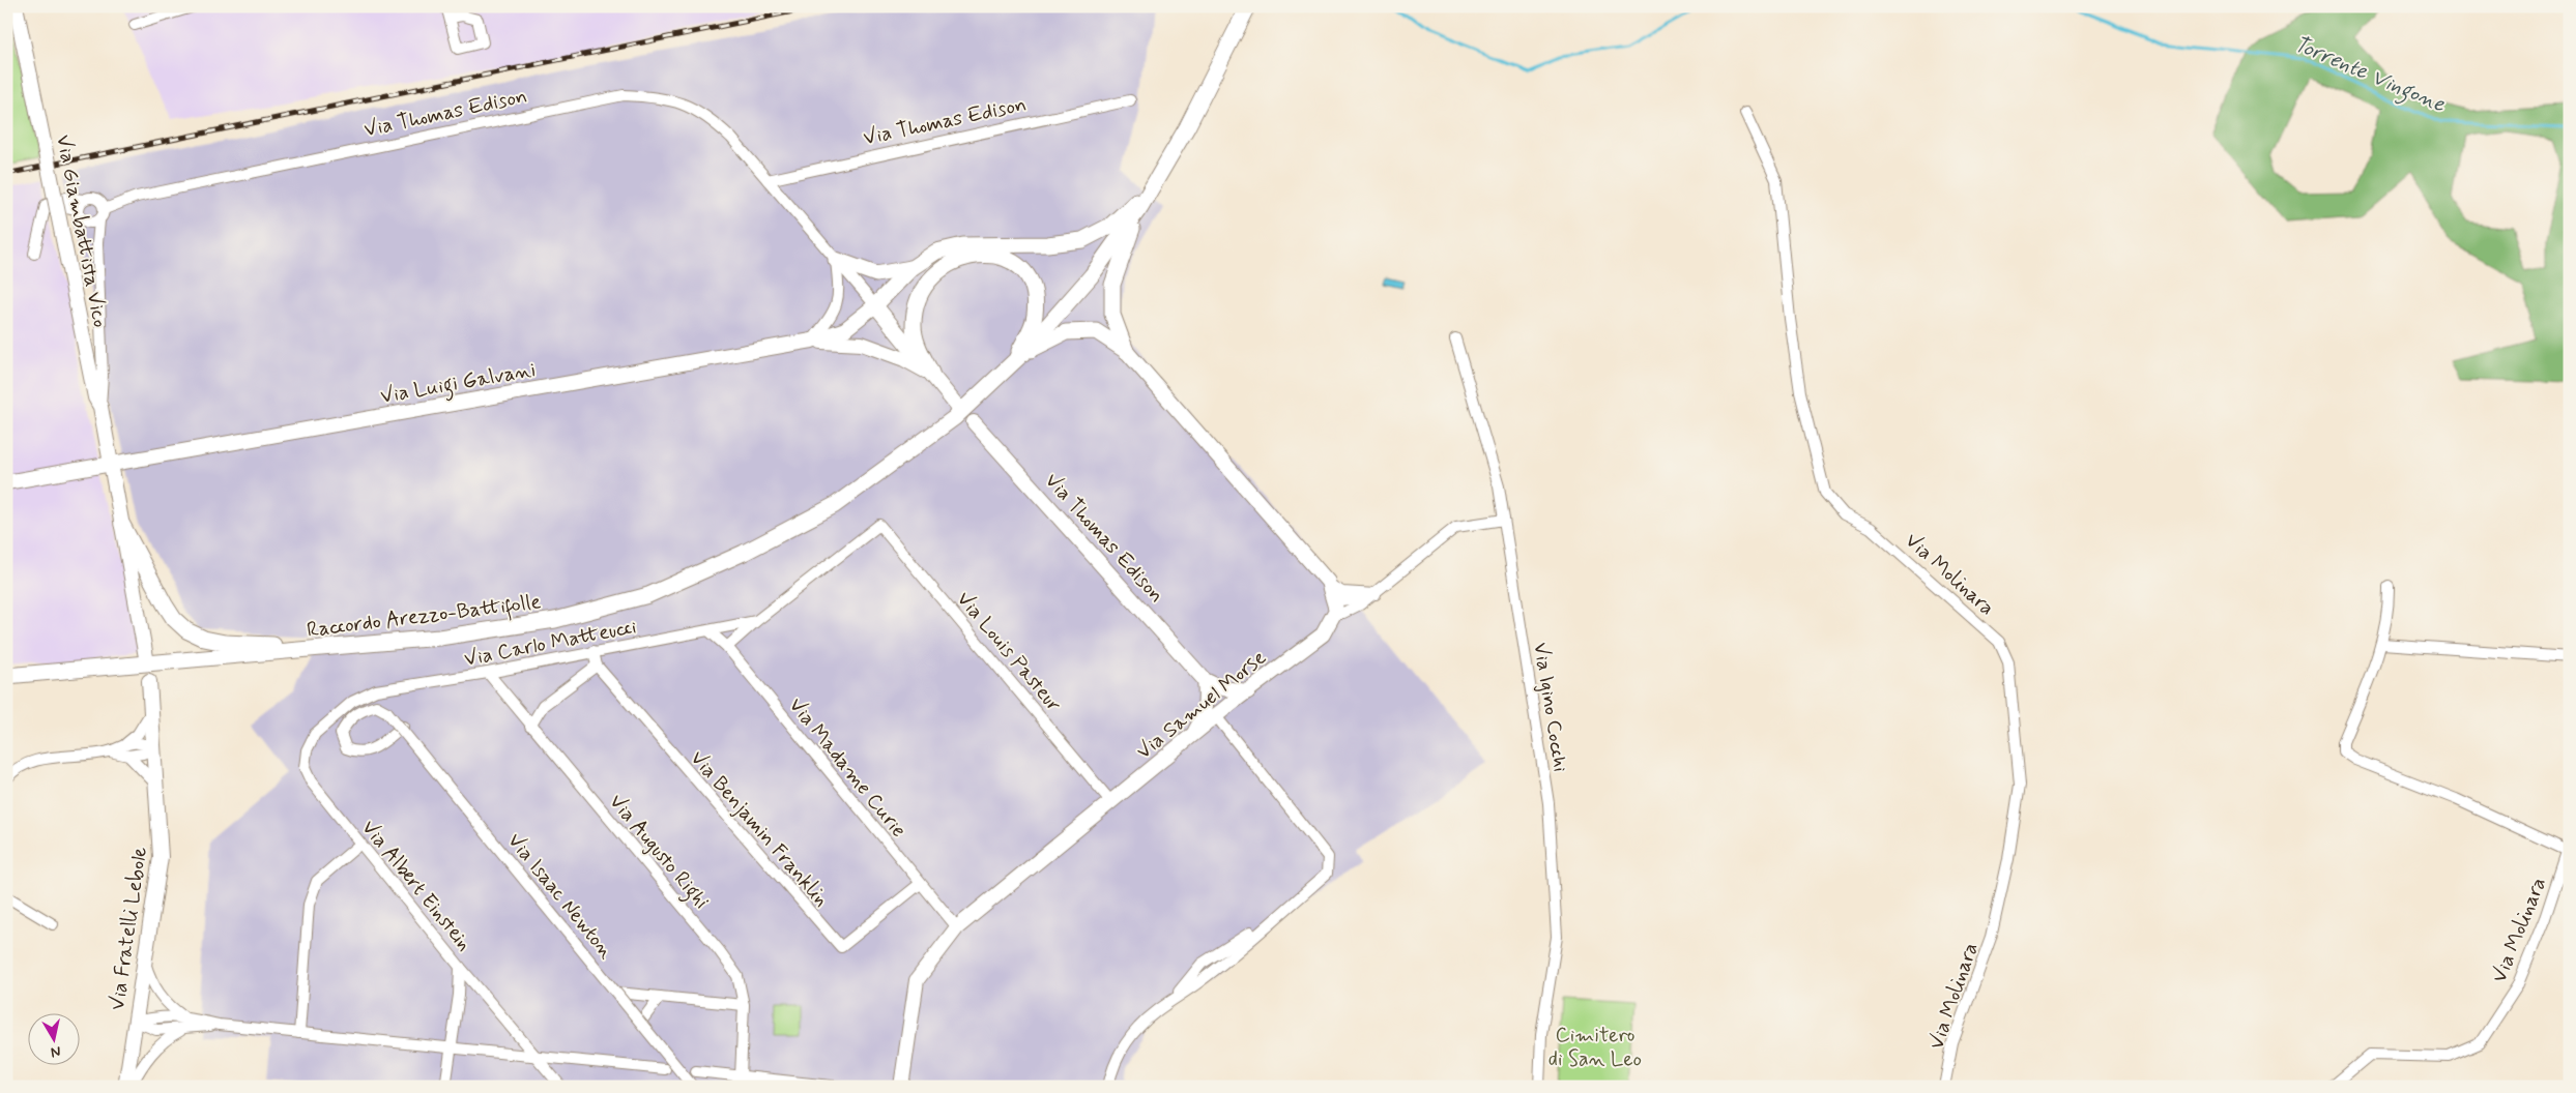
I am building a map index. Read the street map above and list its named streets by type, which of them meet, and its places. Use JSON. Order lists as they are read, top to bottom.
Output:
{
  "streets": {
    "main road": ["Raccordo Arezzo-Battifolle"],
    "street": [
      "Via Thomas Edison",
      "Via Giambattista Vico",
      "Via Luigi Galvani",
      "Via Molinara",
      "Via Carlo Matteucci",
      "Via Louis Pasteur",
      "Via Samuel Morse",
      "Via Igino Cocchi",
      "Via Madame Curie",
      "Via Benjamin Franklin",
      "Via Augusto Righi",
      "Via Albert Einstein",
      "Via Isaac Newton",
      "Via Fratelli Lebole"
    ]
  },
  "crossings": [
    ["Via Thomas Edison", "Via Luigi Galvani"],
    ["Via Giambattista Vico", "Via Luigi Galvani"],
    ["Via Carlo Matteucci", "Via Louis Pasteur"],
    ["Via Carlo Matteucci", "Via Madame Curie"],
    ["Via Carlo Matteucci", "Via Benjamin Franklin"],
    ["Via Carlo Matteucci", "Via Augusto Righi"],
    ["Via Carlo Matteucci", "Via Albert Einstein"],
    ["Via Louis Pasteur", "Via Samuel Morse"],
    ["Via Samuel Morse", "Via Madame Curie"],
    ["Via Madame Curie", "Via Benjamin Franklin"]
  ],
  "water": ["Torrente Vingone"],
  "parks": ["Cimitero di San Leo"],
  "north": "bottom"
}
